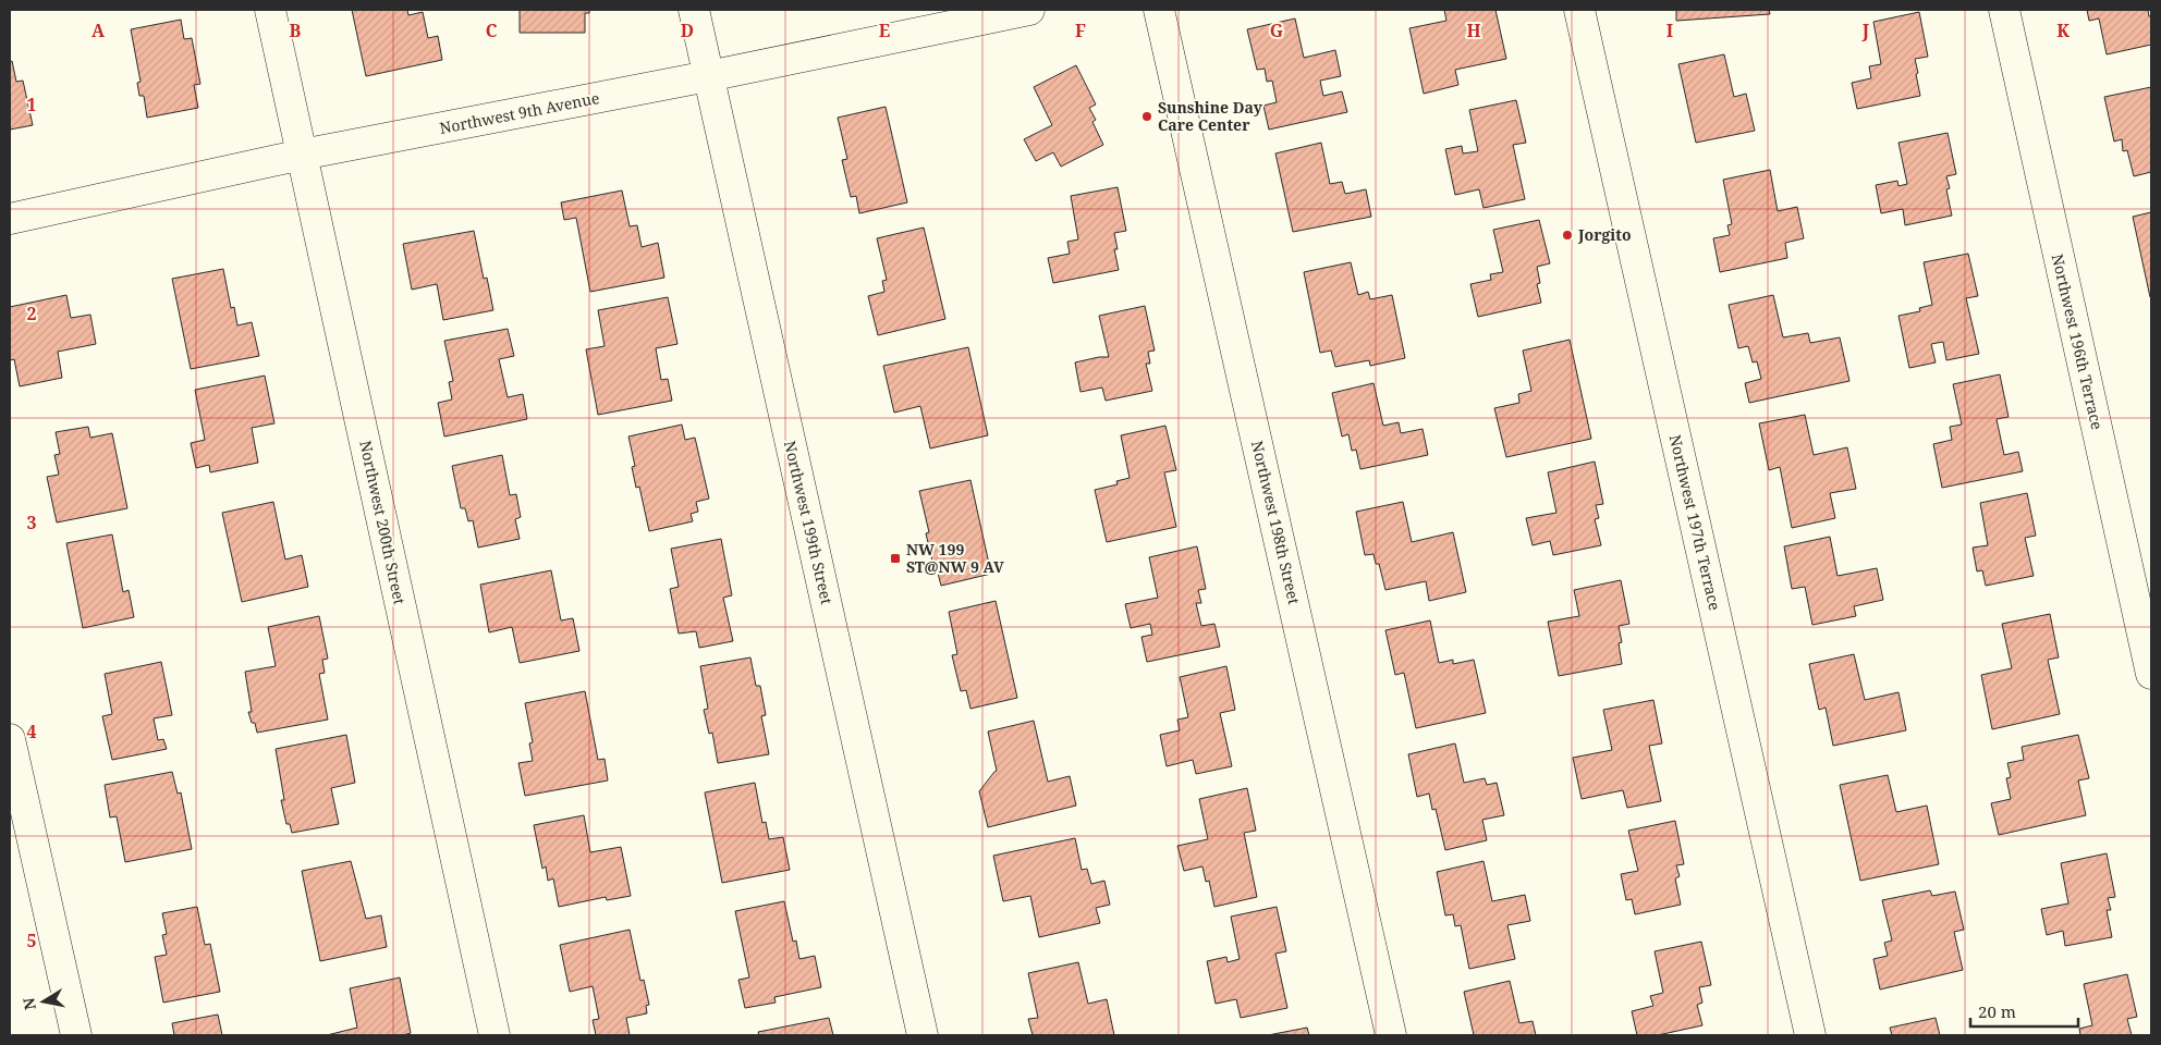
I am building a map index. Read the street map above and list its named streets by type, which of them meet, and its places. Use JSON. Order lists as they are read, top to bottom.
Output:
{
  "streets": {
    "street": [
      "Northwest 9th Avenue",
      "Northwest 196th Terrace",
      "Northwest 200th Street",
      "Northwest 199th Street",
      "Northwest 198th Street",
      "Northwest 197th Terrace"
    ]
  },
  "crossings": [
    ["Northwest 9th Avenue", "Northwest 200th Street"],
    ["Northwest 9th Avenue", "Northwest 199th Street"]
  ],
  "places": {
    "other": ["Sunshine Day Care Center", "Jorgito"],
    "transit": ["NW 199 ST@NW 9 AV"]
  },
  "scale_bar": "20 m",
  "north": "left",
  "grid": {
    "columns": [
      "A",
      "B",
      "C",
      "D",
      "E",
      "F",
      "G",
      "H",
      "I",
      "J",
      "K"
    ],
    "rows": [
      "1",
      "2",
      "3",
      "4",
      "5"
    ]
  }
}
